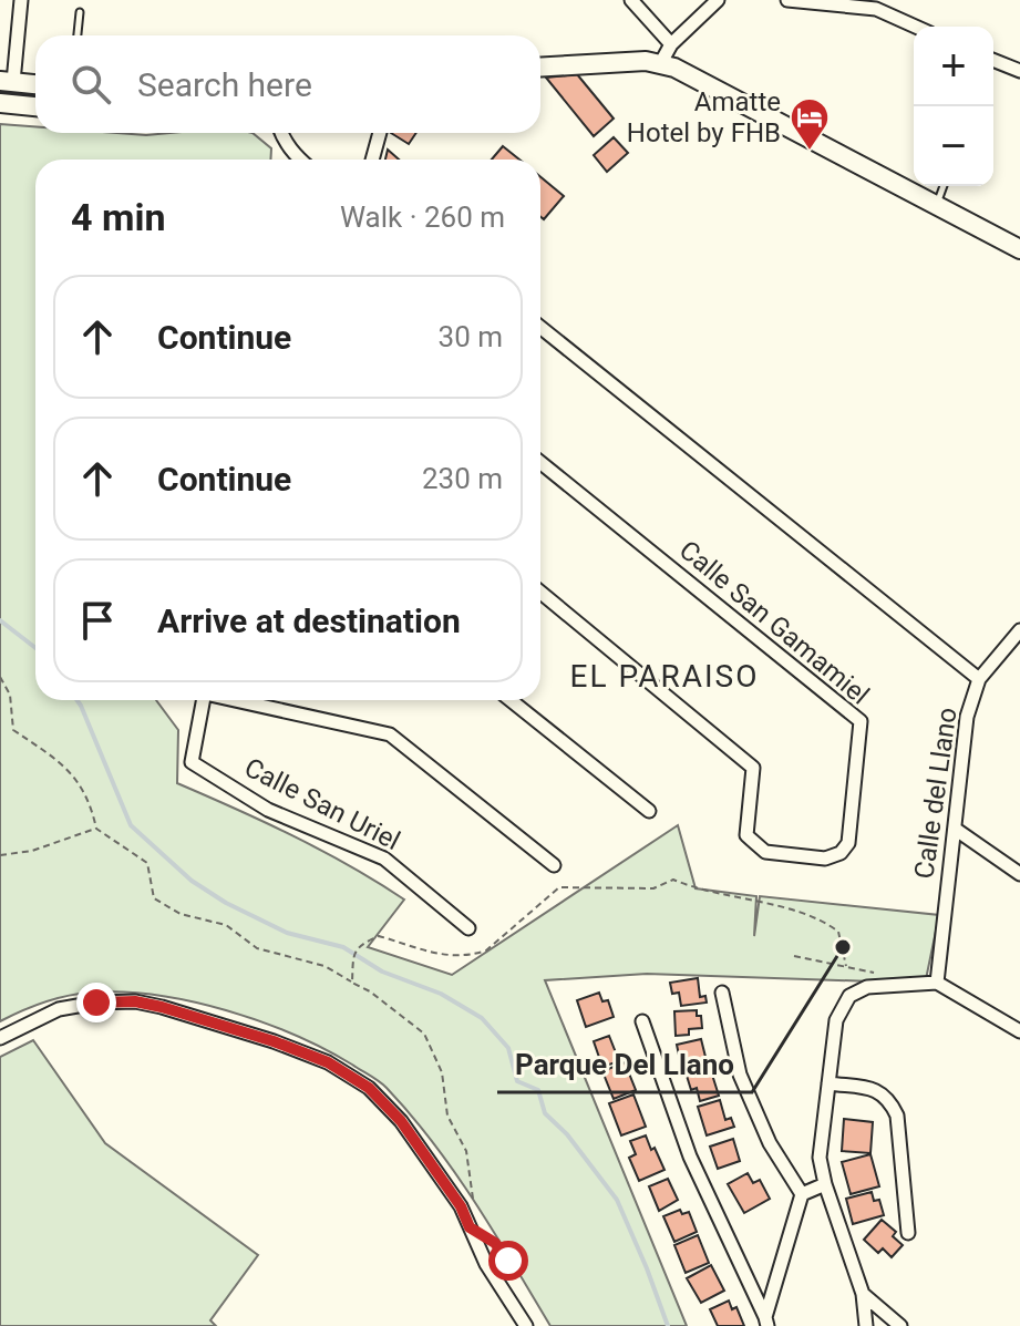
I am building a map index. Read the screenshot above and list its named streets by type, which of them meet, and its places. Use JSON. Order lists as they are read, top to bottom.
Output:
{
  "streets": {
    "street": ["Calle San Gamamiel", "Calle del Llano", "Calle San Uriel"]
  },
  "districts": ["EL PARAISO"],
  "places": {
    "hotel": ["Amatte Hotel by FHB"],
    "other": ["Parque Del Llano"]
  },
  "page": {
    "map_buttons": ["+", "−"],
    "search": "Search here",
    "heading": ["4 min", "Walk · 260 m"],
    "list": [
      ["Continue", "30 m"],
      ["Continue", "230 m"],
      "Arrive at destination"
    ]
  }
}
